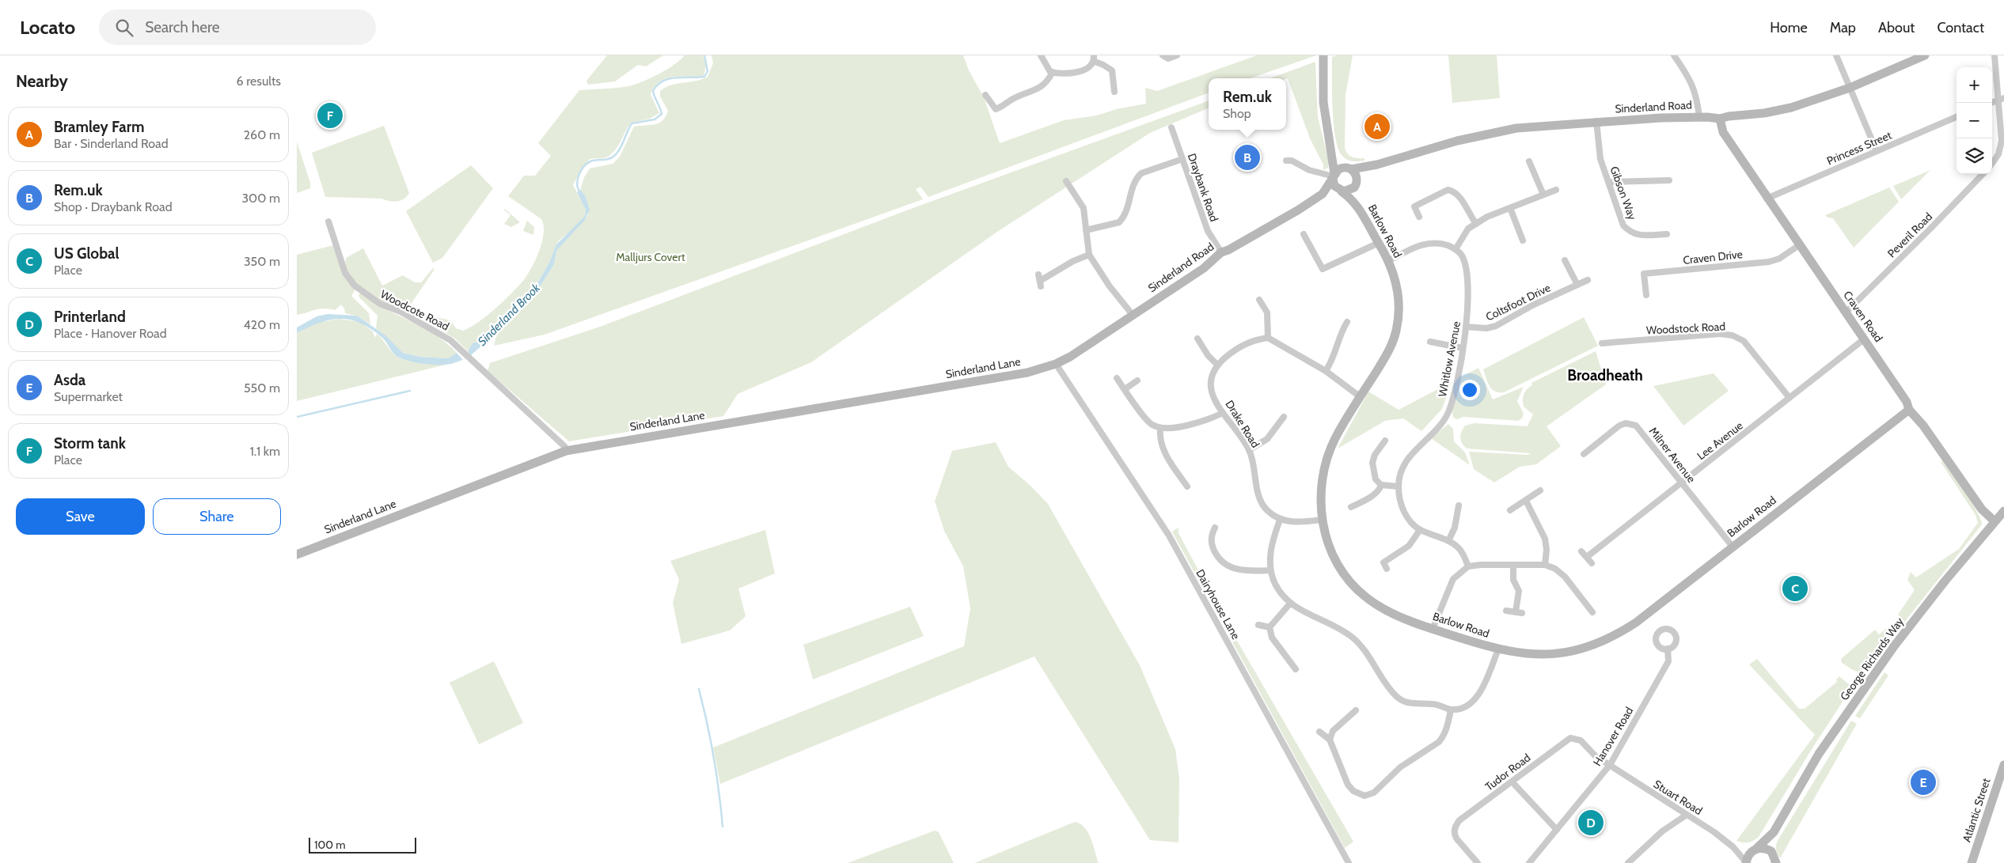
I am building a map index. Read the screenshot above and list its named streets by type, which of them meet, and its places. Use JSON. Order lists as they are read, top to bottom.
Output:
{
  "streets": {
    "street": [
      "Sinderland Road",
      "Princess Street",
      "Draybank Road",
      "Gibson Way",
      "Barlow Road",
      "Peveril Road",
      "Craven Drive",
      "Coltsfoot Drive",
      "Woodcote Road",
      "Craven Road",
      "Woodstock Road",
      "Whitlow Avenue",
      "Sinderland Lane",
      "Drake Road",
      "Lee Avenue",
      "Milner Avenue",
      "Dairyhouse Lane",
      "George Richards Way",
      "Hanover Road",
      "Tudor Road",
      "Stuart Road",
      "Atlantic Street"
    ]
  },
  "crossings": [
    ["Sinderland Road", "Draybank Road"],
    ["Sinderland Road", "Gibson Way"],
    ["Sinderland Road", "Barlow Road"],
    ["Sinderland Road", "Craven Road"],
    ["Sinderland Road", "Sinderland Lane"],
    ["Sinderland Road", "Dairyhouse Lane"],
    ["Princess Street", "Craven Road"],
    ["Barlow Road", "Craven Road"],
    ["Barlow Road", "Milner Avenue"],
    ["Peveril Road", "Craven Road"],
    ["Craven Drive", "Craven Road"],
    ["Coltsfoot Drive", "Whitlow Avenue"],
    ["Woodcote Road", "Sinderland Lane"],
    ["Craven Road", "Lee Avenue"],
    ["Craven Road", "George Richards Way"],
    ["Woodstock Road", "Lee Avenue"],
    ["Sinderland Lane", "Dairyhouse Lane"],
    ["Lee Avenue", "Milner Avenue"],
    ["George Richards Way", "Stuart Road"],
    ["Hanover Road", "Tudor Road"],
    ["Hanover Road", "Stuart Road"],
    ["Tudor Road", "Stuart Road"]
  ],
  "districts": ["Broadheath"],
  "water": ["Sinderland Brook"],
  "parks": ["Malljurs Covert"],
  "scale_bar": "100 m",
  "page": {
    "header": "Locato",
    "search": "Search here",
    "nav": [
      "Home",
      "Map",
      "About",
      "Contact"
    ],
    "heading": ["Nearby", "6 results"],
    "map_buttons": ["+", "−"],
    "popup": ["Rem.uk", "Shop"],
    "pins": [
      "F",
      "A",
      "B",
      "C",
      "E",
      "D"
    ],
    "list": [
      {
        "mark": "A",
        "name": "Bramley Farm",
        "note": "Bar · Sinderland Road",
        "value": "260 m"
      },
      {
        "mark": "B",
        "name": "Rem.uk",
        "note": "Shop · Draybank Road",
        "value": "300 m"
      },
      {
        "mark": "C",
        "name": "US Global",
        "note": "Place",
        "value": "350 m"
      },
      {
        "mark": "D",
        "name": "Printerland",
        "note": "Place · Hanover Road",
        "value": "420 m"
      },
      {
        "mark": "E",
        "name": "Asda",
        "note": "Supermarket",
        "value": "550 m"
      },
      {
        "mark": "F",
        "name": "Storm tank",
        "note": "Place",
        "value": "1.1 km"
      }
    ],
    "buttons": ["Save", "Share"],
    "scale": "100 m"
  }
}
